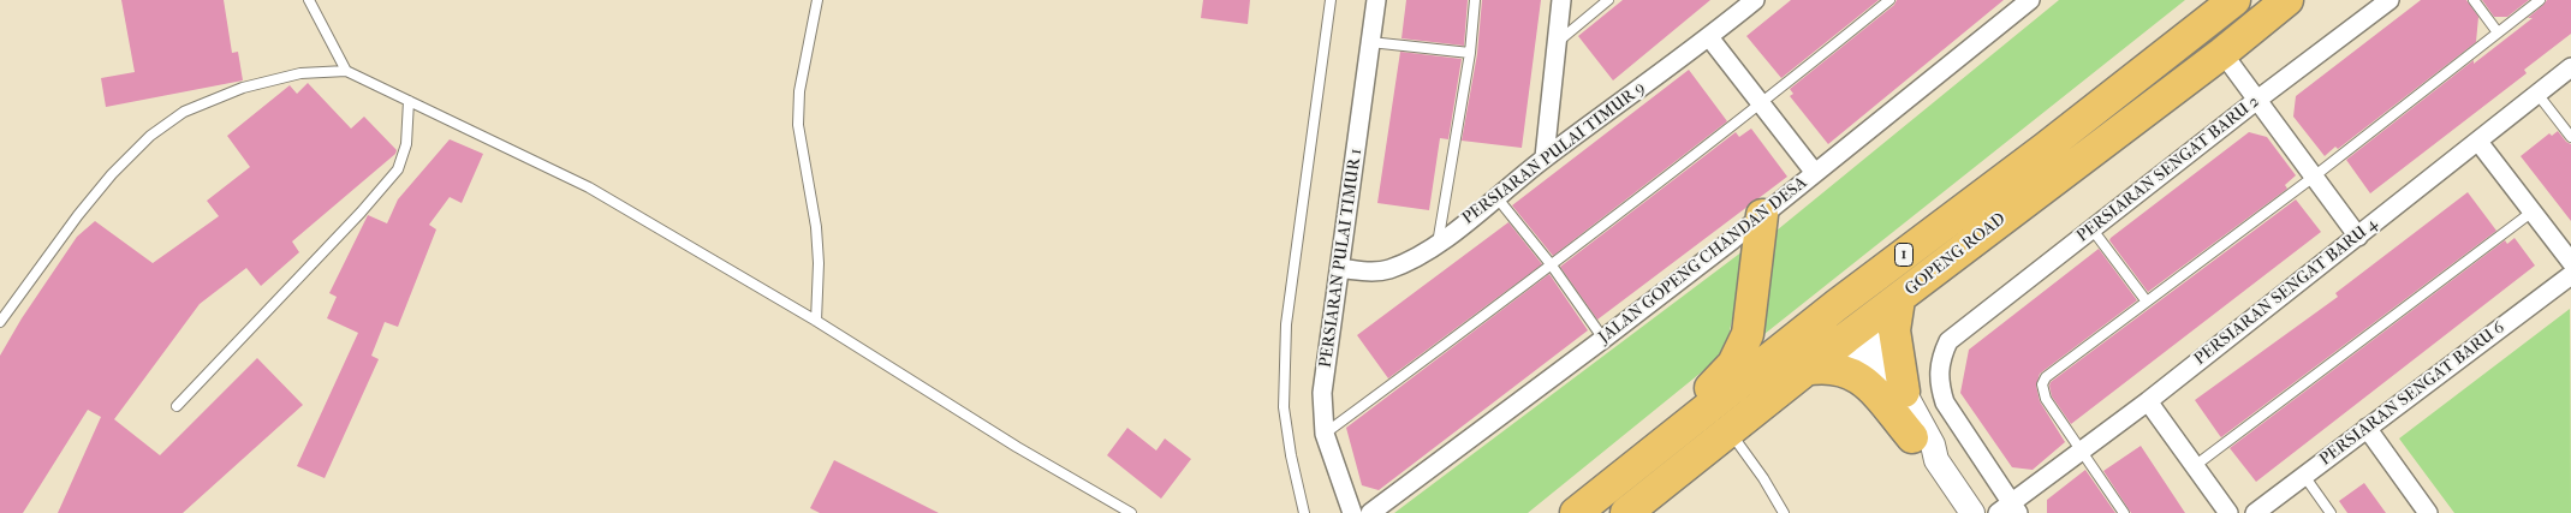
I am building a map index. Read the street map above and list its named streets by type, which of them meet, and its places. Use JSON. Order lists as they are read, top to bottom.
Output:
{
  "streets": {
    "highway": ["1", "GOPENG ROAD"],
    "street": [
      "PERSIARAN PULAI TIMUR 9",
      "PERSIARAN SENGAT BARU 2",
      "PERSIARAN PULAI TIMUR 1",
      "JALAN GOPENG CHANDAN DESA",
      "PERSIARAN SENGAT BARU 4",
      "PERSIARAN SENGAT BARU 6"
    ]
  },
  "crossings": [
    ["PERSIARAN PULAI TIMUR 9", "PERSIARAN PULAI TIMUR 1"],
    ["PERSIARAN SENGAT BARU 2", "PERSIARAN SENGAT BARU 4"]
  ]
}
